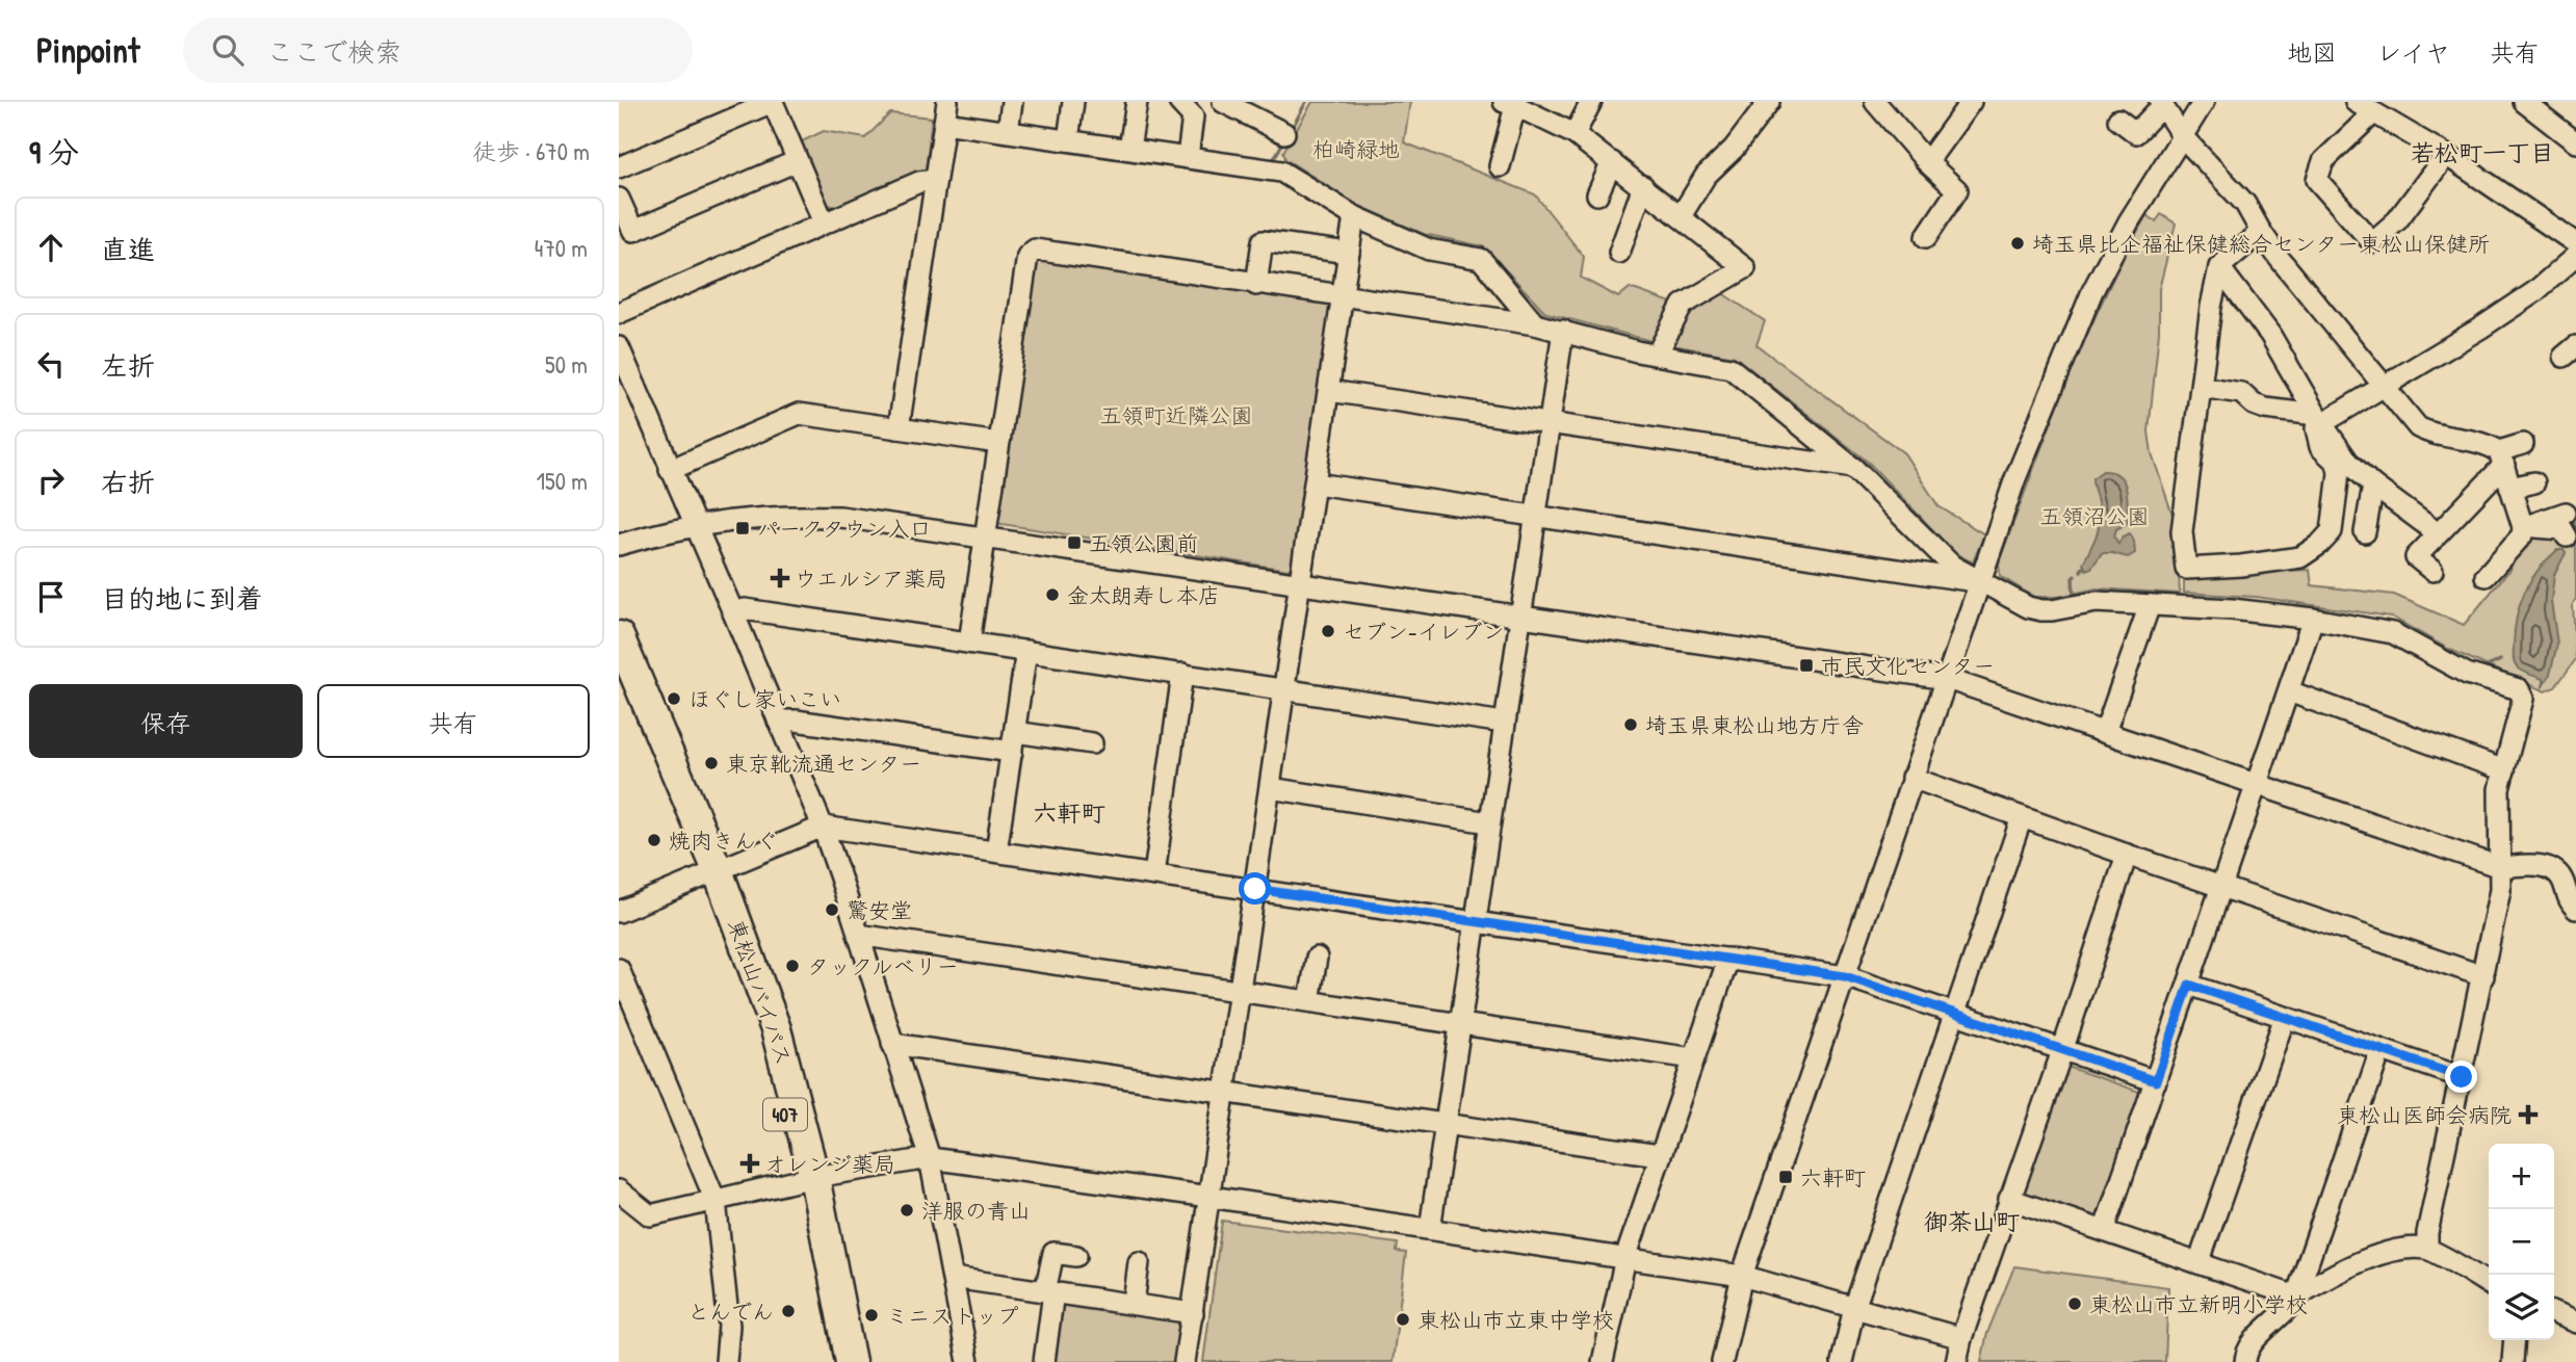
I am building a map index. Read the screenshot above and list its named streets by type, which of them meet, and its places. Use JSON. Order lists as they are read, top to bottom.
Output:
{
  "streets": {
    "highway": ["東松山バイパス", "407"]
  },
  "districts": ["若松町一丁目", "六軒町", "御茶山町"],
  "parks": ["柏崎緑地", "五領町近隣公園", "五領沼公園"],
  "places": {
    "other": [
      "埼玉県比企福祉保健総合センター東松山保健所",
      "金太朗寿し本店",
      "セブン-イレブン",
      "ほぐし家いこい",
      "埼玉県東松山地方庁舎",
      "東京靴流通センター",
      "焼肉きんぐ",
      "驚安堂",
      "タックルベリー",
      "洋服の青山",
      "東松山市立新明小学校",
      "とんでん",
      "ミニストップ",
      "東松山市立東中学校"
    ],
    "transit": [
      "パークタウン入口",
      "五領公園前",
      "市民文化センター",
      "六軒町"
    ],
    "health": ["ウエルシア薬局", "東松山医師会病院", "オレンジ薬局"]
  },
  "page": {
    "header": "Pinpoint",
    "search": "ここで検索",
    "nav": ["地図", "レイヤ", "共有"],
    "heading": ["9 分", "徒歩 · 670 m"],
    "list": [
      ["直進", "470 m"],
      ["左折", "50 m"],
      ["右折", "150 m"],
      "目的地に到着"
    ],
    "buttons": ["保存", "共有"],
    "map_buttons": ["+", "−"]
  }
}
